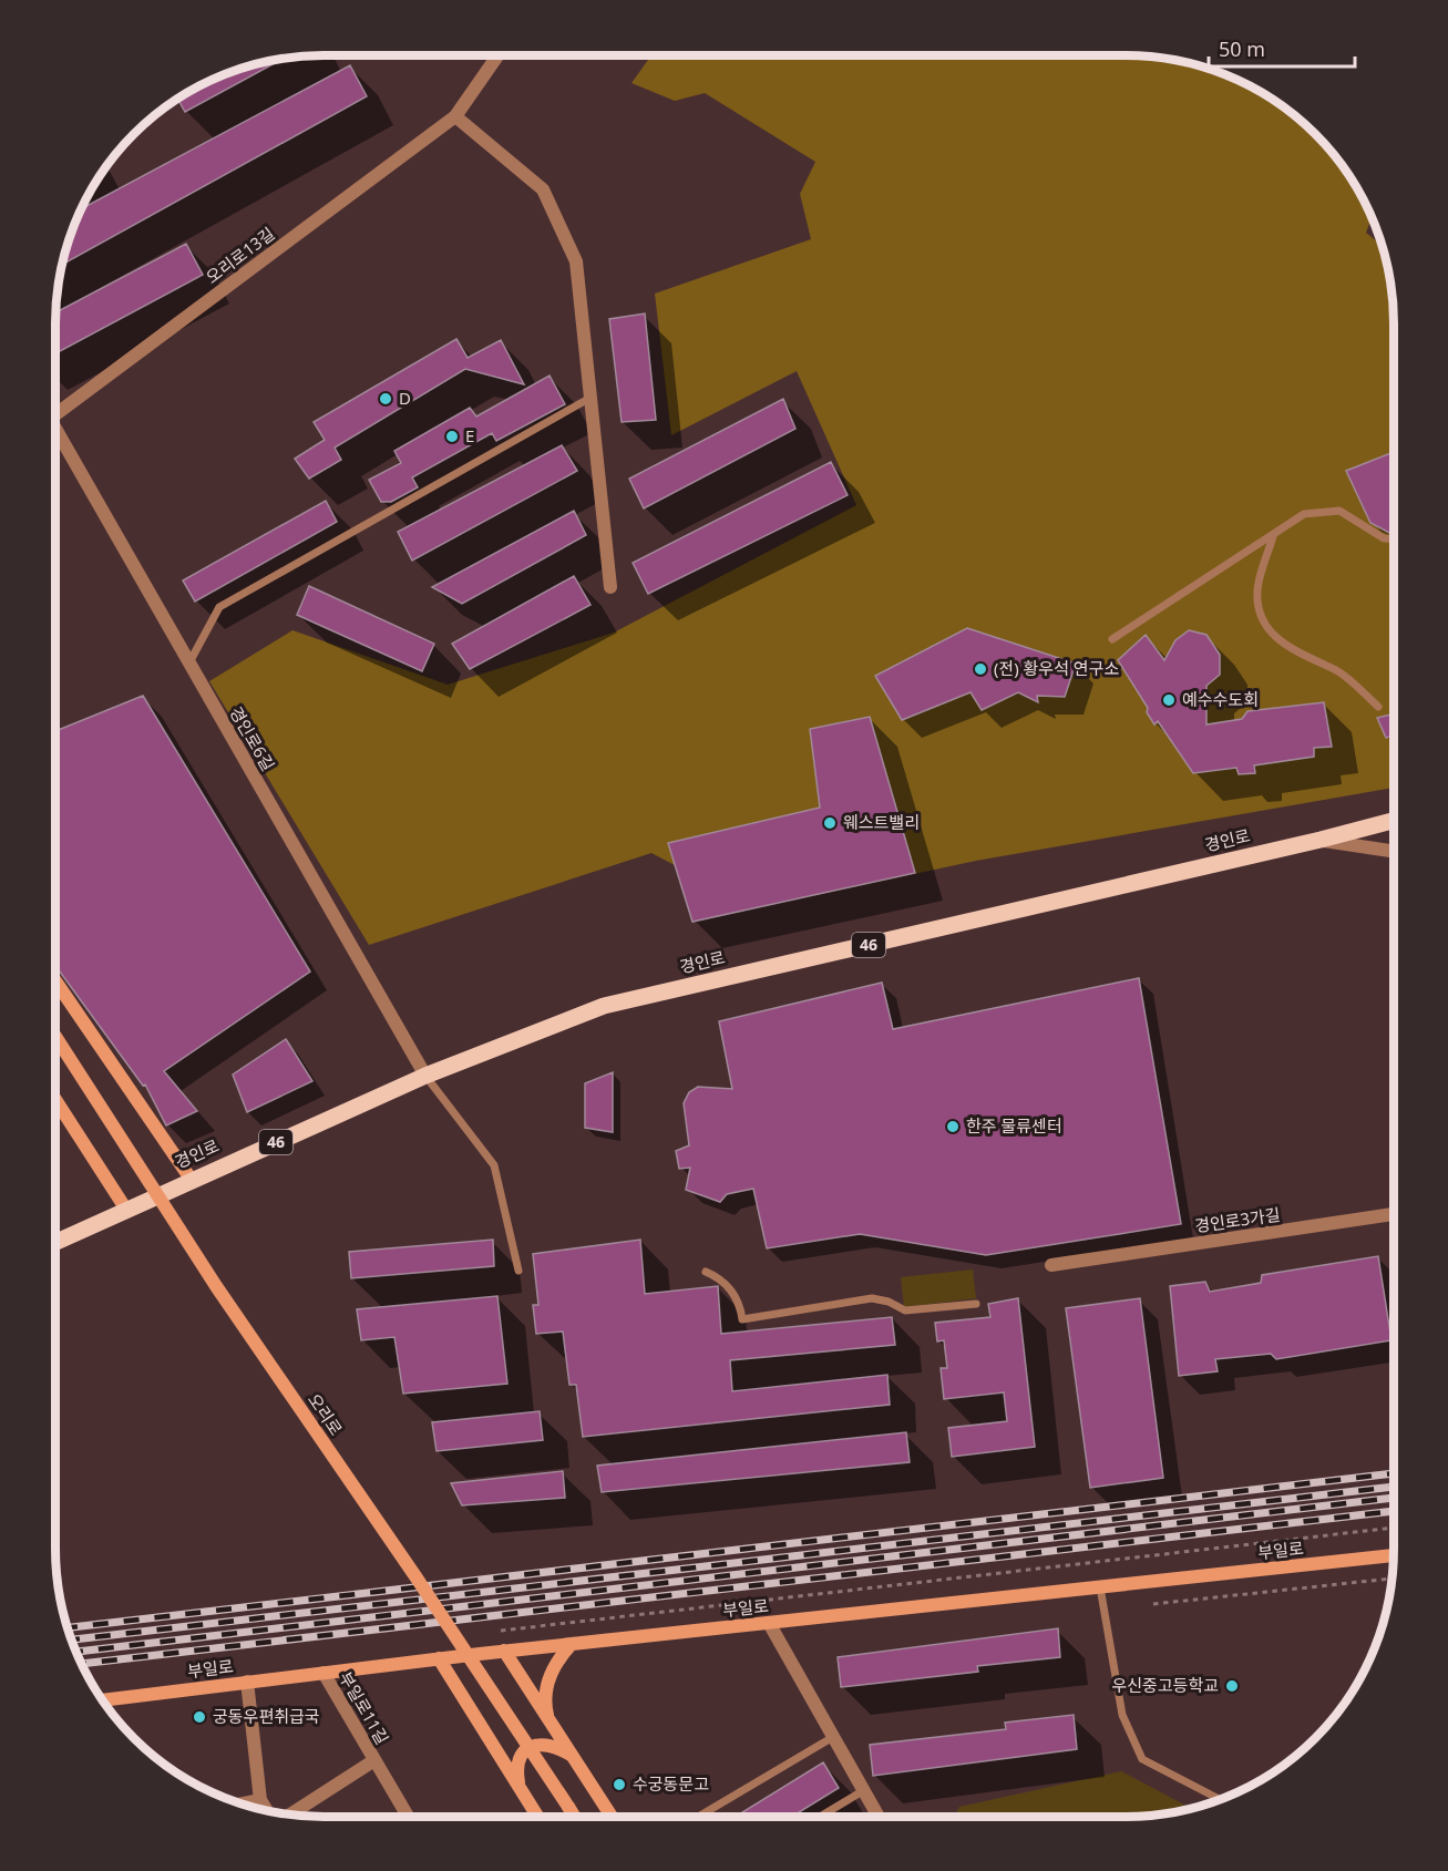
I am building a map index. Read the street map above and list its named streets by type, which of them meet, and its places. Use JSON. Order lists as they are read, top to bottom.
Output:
{
  "streets": {
    "main road": [
      "경인로",
      "46",
      "오리로",
      "부일로"
    ],
    "street": [
      "오리로13길",
      "경인로6길",
      "경인로3가길",
      "부일로11길"
    ]
  },
  "crossings": [
    ["경인로6길", "경인로"],
    ["부일로", "부일로11길"]
  ],
  "places": [
    "D",
    "E",
    "(전) 황우석 연구소",
    "예수수도회",
    "웨스트밸리",
    "한주 물류센터",
    "우신중고등학교",
    "궁동우편취급국",
    "수궁동문고"
  ],
  "scale_bar": "50 m"
}
